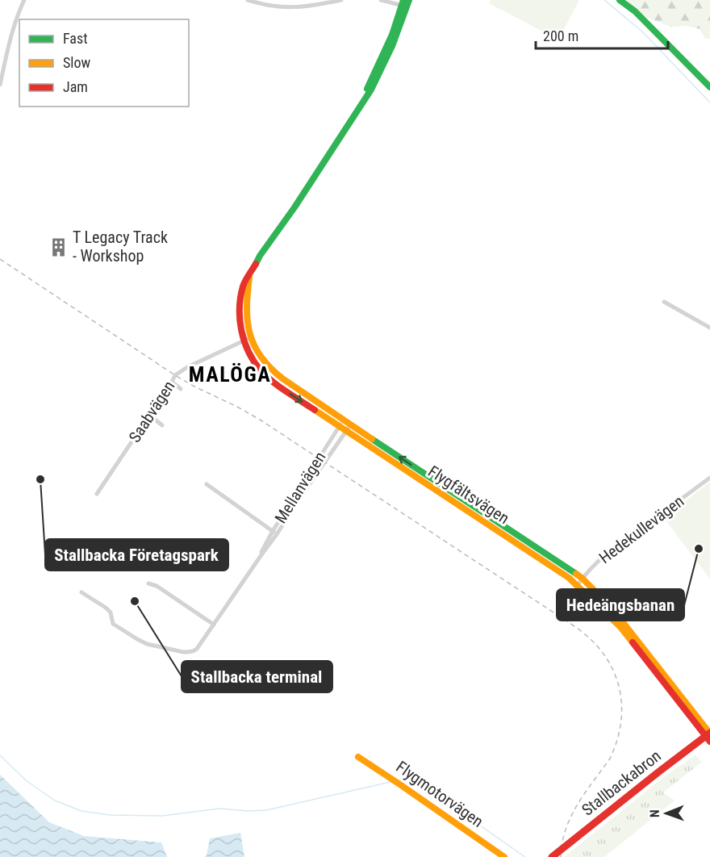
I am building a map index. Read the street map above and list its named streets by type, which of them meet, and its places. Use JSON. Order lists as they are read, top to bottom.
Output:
{
  "streets": {
    "main road": ["Flygfältsvägen", "Stallbackabron", "Flygmotorvägen"],
    "street": ["Saabvägen", "Mellanvägen", "Hedekullevägen"]
  },
  "crossings": [
    ["Saabvägen", "Flygfältsvägen"],
    ["Mellanvägen", "Flygfältsvägen"],
    ["Flygfältsvägen", "Hedekullevägen"],
    ["Flygfältsvägen", "Stallbackabron"]
  ],
  "districts": ["MALÖGA"],
  "places": {
    "building": ["T Legacy Track - Workshop"],
    "other": ["Stallbacka Företagspark", "Hedeängsbanan", "Stallbacka terminal"]
  },
  "legend": ["Fast", "Slow", "Jam"],
  "scale_bar": "200 m",
  "north": "left"
}
